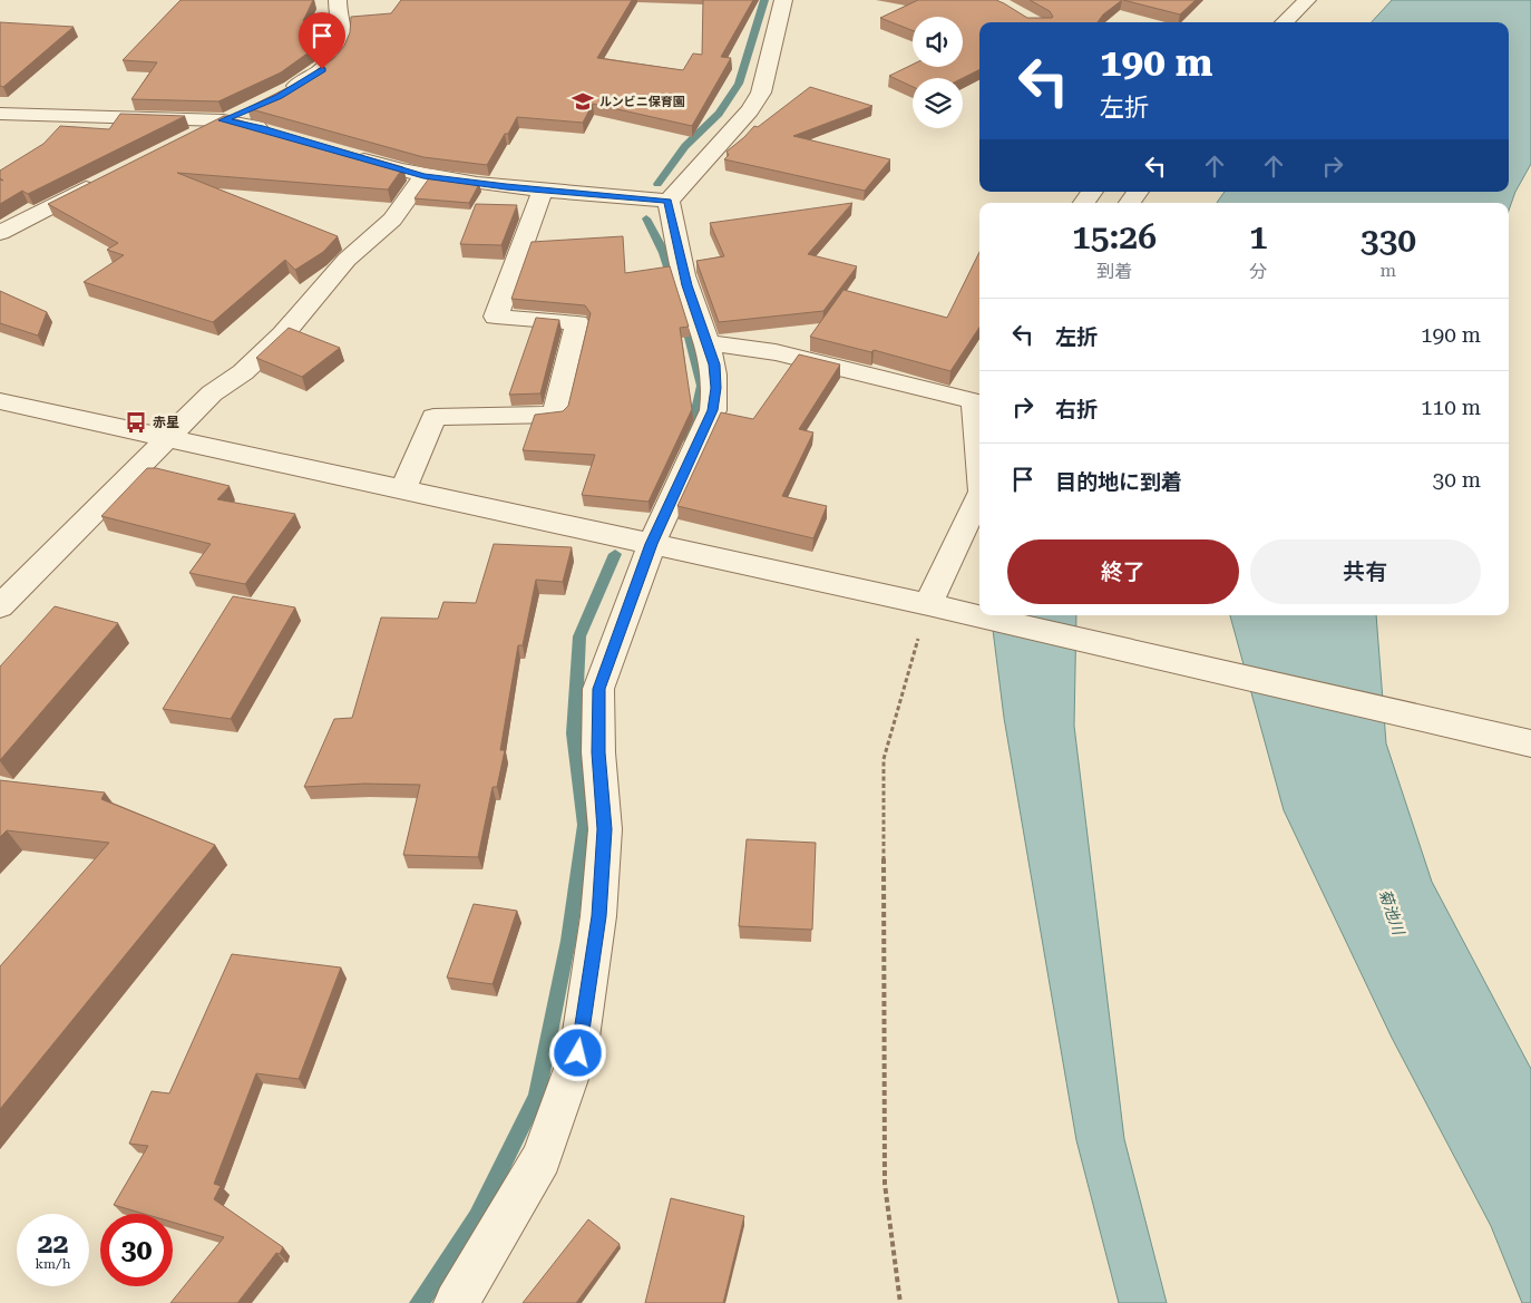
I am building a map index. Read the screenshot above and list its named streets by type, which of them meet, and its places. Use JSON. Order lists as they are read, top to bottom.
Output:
{
  "water": ["菊池川"],
  "places": {
    "school or university": ["ルンビニ保育園"],
    "bus stop": ["赤星"]
  },
  "page": {
    "turn": ["190 m", "左折"],
    "eta": [
      "15:26",
      "到着",
      "1",
      "分",
      "330",
      "m"
    ],
    "list": [
      {
        "name": "左折",
        "value": "190 m"
      },
      {
        "name": "右折",
        "value": "110 m"
      },
      {
        "name": "目的地に到着",
        "value": "30 m"
      }
    ],
    "buttons": ["終了", "共有"],
    "speed": "22 km/h",
    "limit": "30"
  }
}
